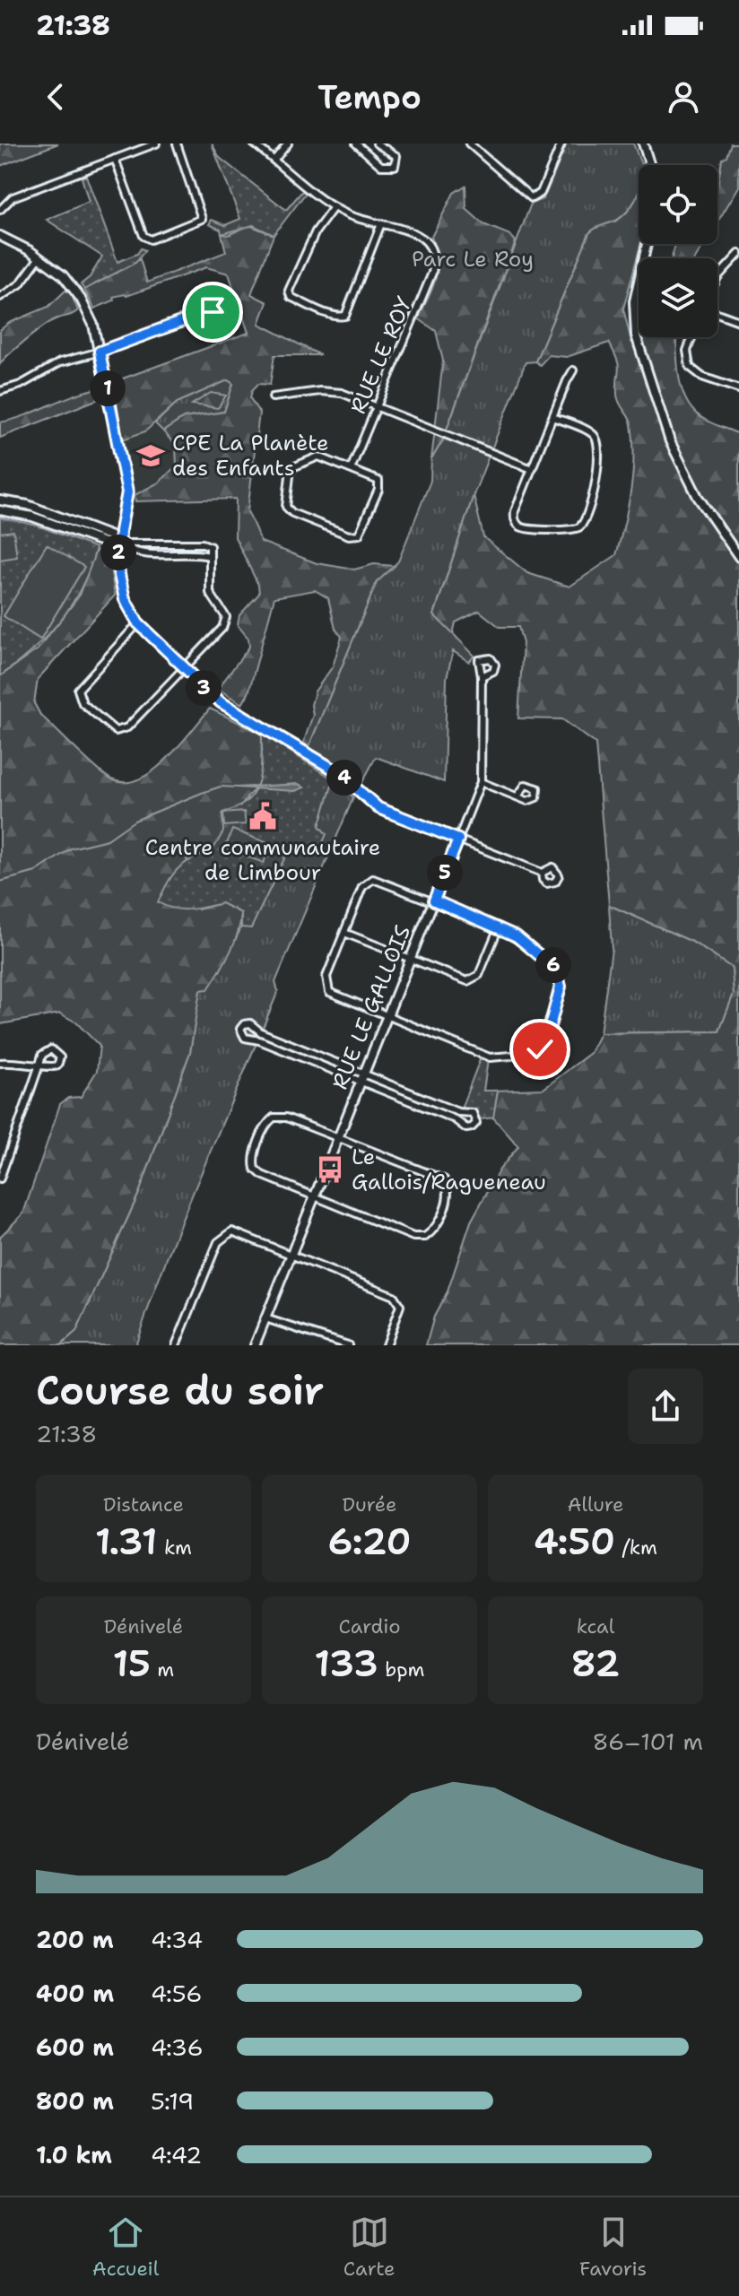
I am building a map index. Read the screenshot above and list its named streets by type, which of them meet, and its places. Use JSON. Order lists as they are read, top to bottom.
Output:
{
  "streets": {
    "street": ["RUE LE ROY", "RUE LE GALLOIS"]
  },
  "parks": ["Parc Le Roy"],
  "places": {
    "school or university": ["CPE La Planète des Enfants"],
    "public building": ["Centre communautaire de Limbour"],
    "bus stop": ["Le Gallois/Ragueneau"]
  },
  "page": {
    "status": "21:38",
    "header": "Tempo",
    "pins": [
      "1",
      "2",
      "3",
      "4",
      "5",
      "6"
    ],
    "heading": ["Course du soir", "21:38"],
    "stats": [
      ["Distance", "1.31 km"],
      ["Durée", "6:20"],
      ["Allure", "4:50 /km"],
      ["Dénivelé", "15 m"],
      ["Cardio", "133 bpm"],
      ["kcal", "82"]
    ],
    "chart": ["Dénivelé", "86–101 m"],
    "list": [
      {
        "name": "200 m",
        "note": "4:34"
      },
      {
        "name": "400 m",
        "note": "4:56"
      },
      {
        "name": "600 m",
        "note": "4:36"
      },
      {
        "name": "800 m",
        "note": "5:19"
      },
      {
        "name": "1.0 km",
        "note": "4:42"
      }
    ],
    "tabs": ["Accueil", "Carte", "Favoris"]
  }
}
